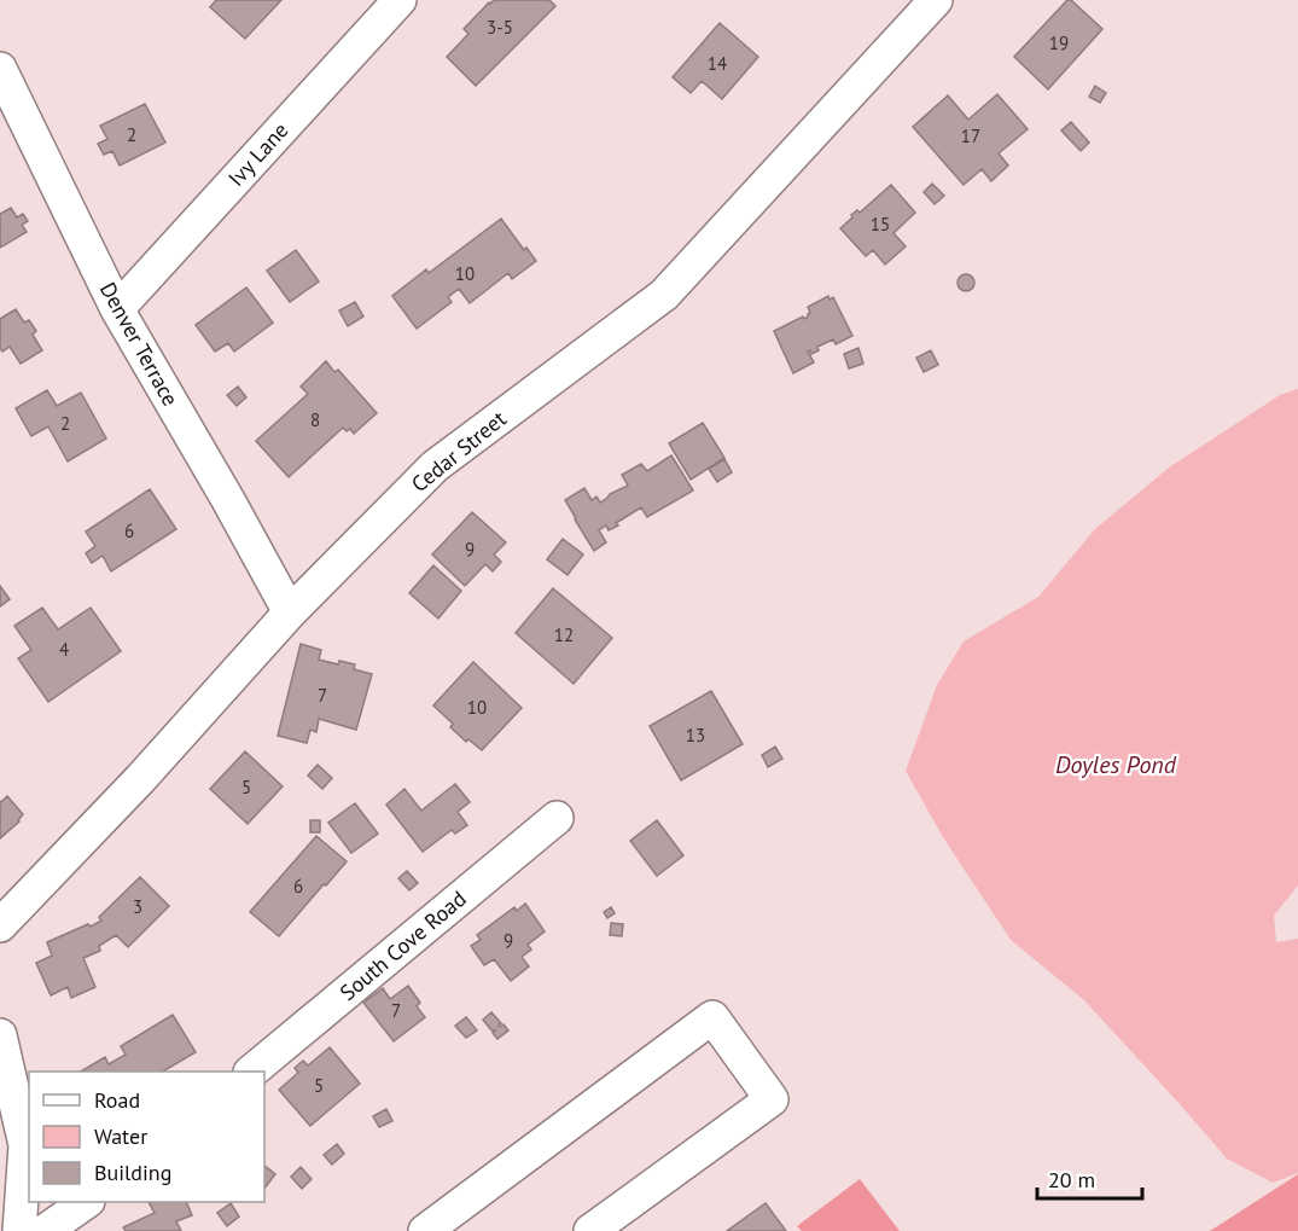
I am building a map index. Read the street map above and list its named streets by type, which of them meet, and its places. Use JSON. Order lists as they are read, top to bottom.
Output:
{
  "streets": {
    "street": [
      "Ivy Lane",
      "Denver Terrace",
      "Cedar Street",
      "South Cove Road"
    ]
  },
  "crossings": [
    ["Ivy Lane", "Denver Terrace"],
    ["Denver Terrace", "Cedar Street"]
  ],
  "water": ["Doyles Pond"],
  "house_numbers": [
    "3-5",
    "19",
    "14",
    "2",
    "17",
    "15",
    "10",
    "8",
    "2",
    "6",
    "9",
    "12",
    "4",
    "7",
    "10",
    "13",
    "5",
    "6",
    "3",
    "9",
    "7",
    "5"
  ],
  "legend": ["Road", "Water", "Building"],
  "scale_bar": "20 m"
}
